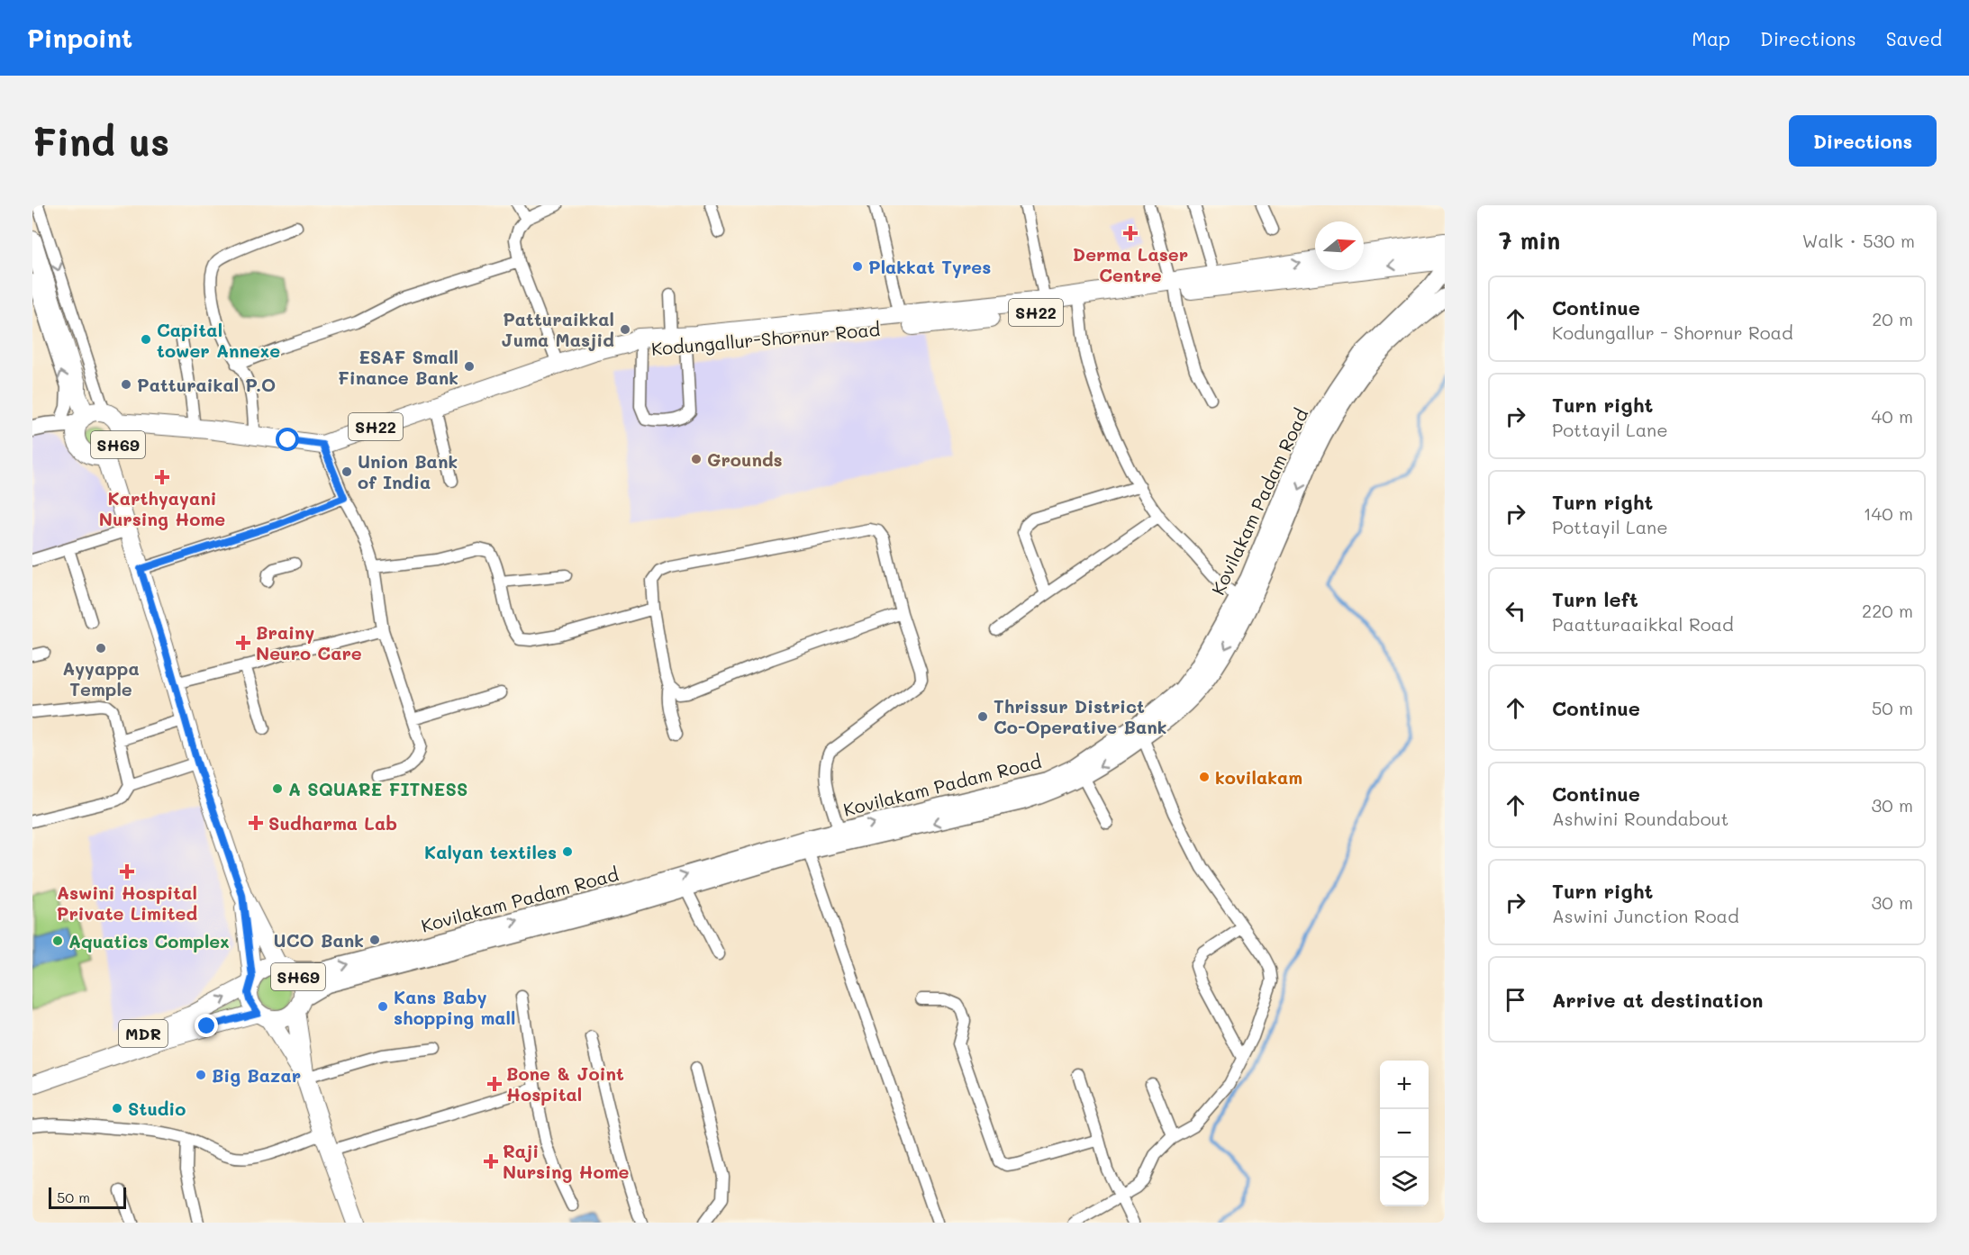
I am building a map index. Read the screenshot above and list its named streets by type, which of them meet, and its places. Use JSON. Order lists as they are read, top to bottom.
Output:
{
  "streets": {
    "main road": [
      "SH22",
      "Kodungallur-Shornur Road",
      "SH69",
      "Kovilakam Padam Road",
      "MDR"
    ]
  },
  "crossings": [
    ["SH22", "Kodungallur-Shornur Road"],
    ["SH22", "SH69"],
    ["Kodungallur-Shornur Road", "Kovilakam Padam Road"],
    ["SH69", "Kovilakam Padam Road"],
    ["SH69", "MDR"],
    ["Kovilakam Padam Road", "MDR"]
  ],
  "places": {
    "health": [
      "Derma Laser Centre",
      "Karthyayani Nursing Home",
      "Brainy Neuro Care",
      "Sudharma Lab",
      "Aswini Hospital Private Limited",
      "Bone & Joint Hospital",
      "Raji Nursing Home"
    ],
    "other": [
      "Plakkat Tyres",
      "Patturaikkal Juma Masjid",
      "Capital tower Annexe",
      "ESAF Small Finance Bank",
      "Patturaikal P.O",
      "Grounds",
      "Union Bank of India",
      "Ayyappa Temple",
      "Thrissur District Co-Operative Bank",
      "kovilakam",
      "A SQUARE FITNESS",
      "Kalyan textiles",
      "UCO Bank",
      "Aquatics Complex",
      "Kans Baby shopping mall",
      "Big Bazar",
      "Studio"
    ]
  },
  "scale_bar": "50 m",
  "north": "right",
  "page": {
    "header": "Pinpoint",
    "nav": ["Map", "Directions", "Saved"],
    "buttons": "Directions",
    "title": "Find us",
    "heading": ["7 min", "Walk · 530 m"],
    "list": [
      ["Continue", "Kodungallur - Shornur Road", "20 m"],
      ["Turn right", "Pottayil Lane", "40 m"],
      ["Turn right", "Pottayil Lane", "140 m"],
      ["Turn left", "Paatturaaikkal Road", "220 m"],
      ["Continue", "50 m"],
      ["Continue", "Ashwini Roundabout", "30 m"],
      ["Turn right", "Aswini Junction Road", "30 m"],
      "Arrive at destination"
    ],
    "map_buttons": ["+", "−"],
    "scale": "50 m"
  }
}
